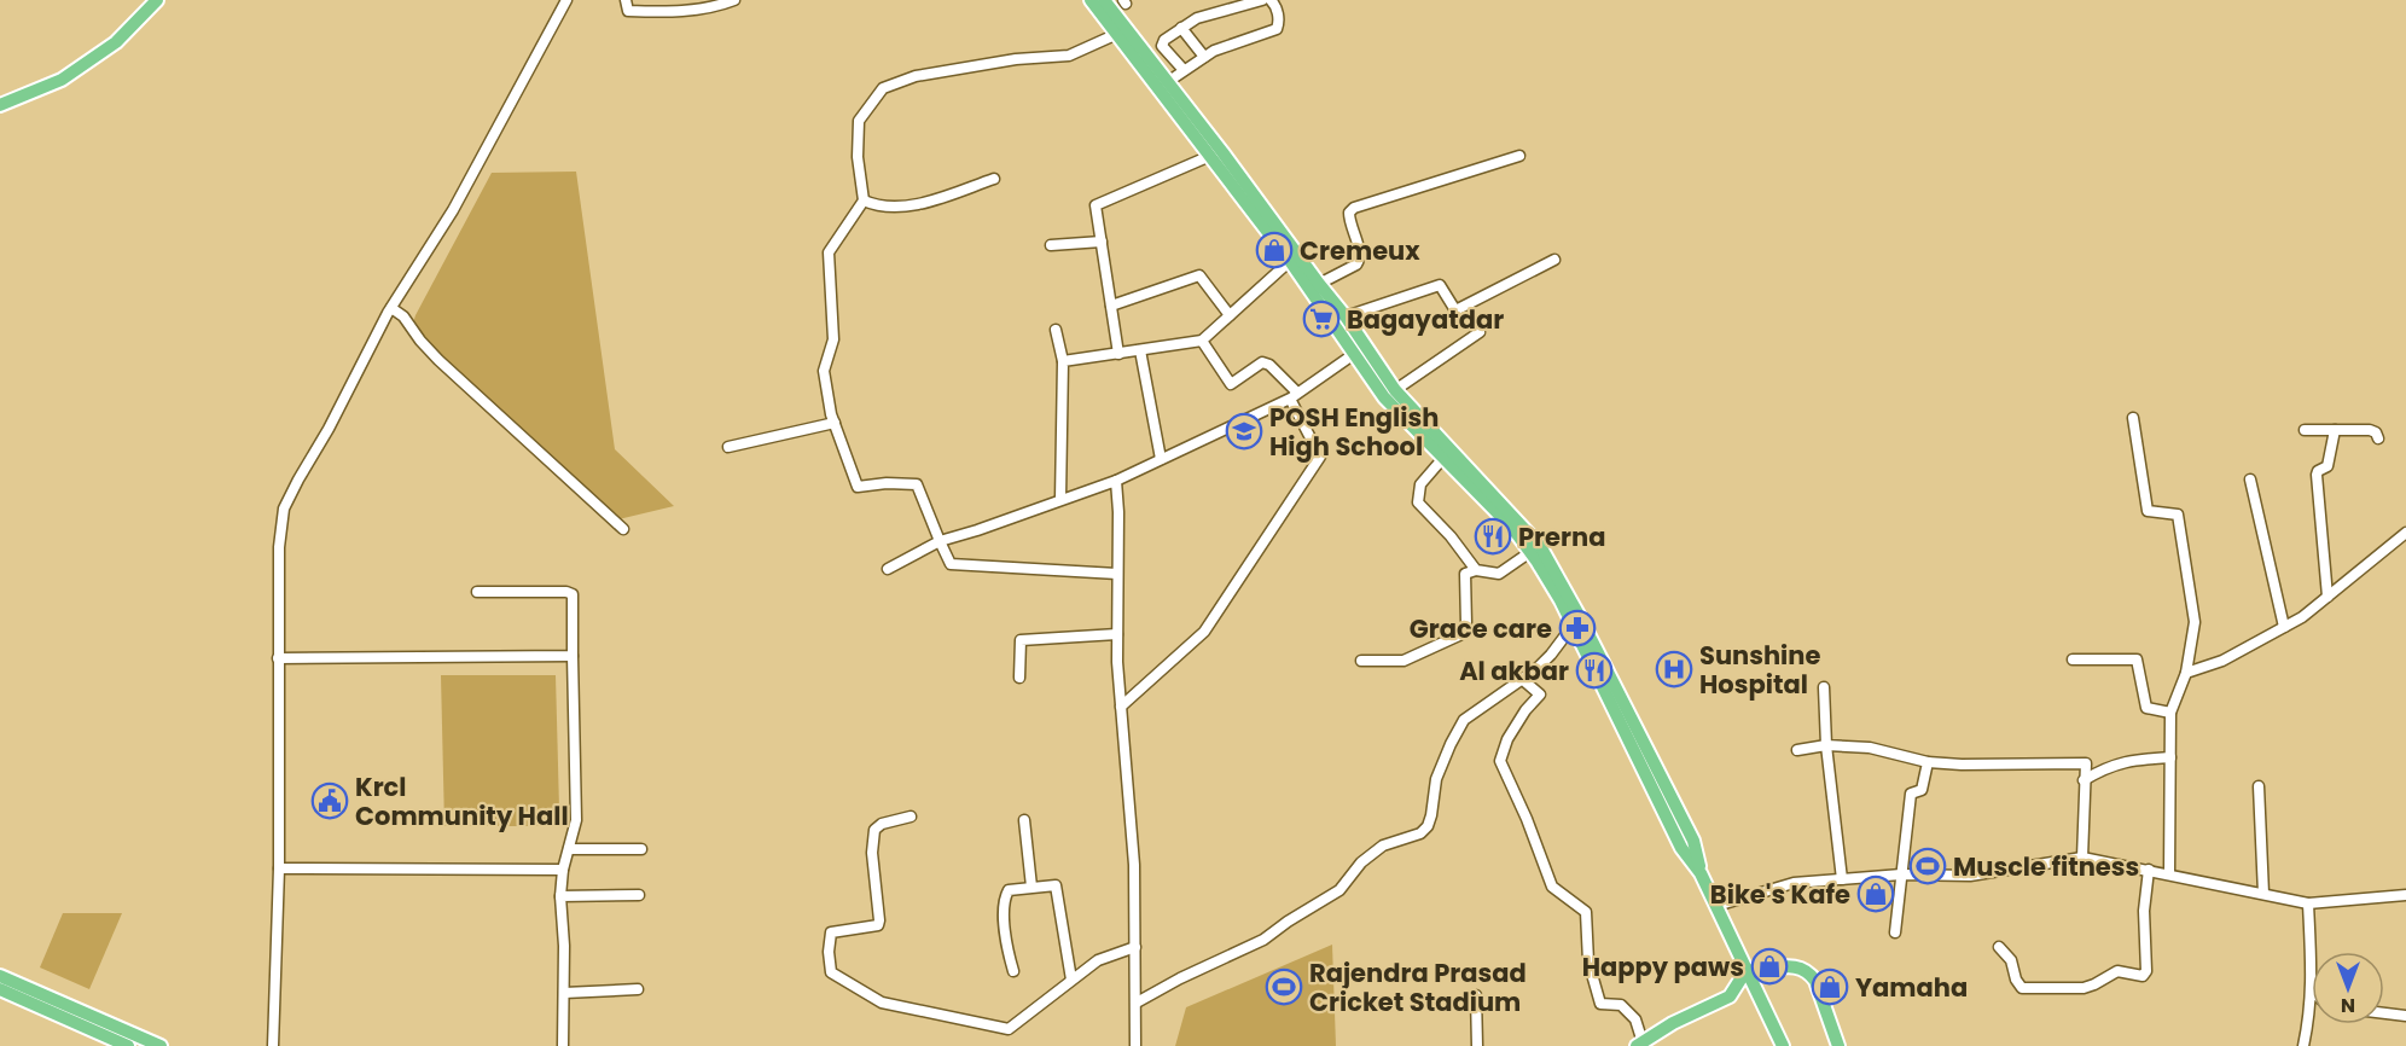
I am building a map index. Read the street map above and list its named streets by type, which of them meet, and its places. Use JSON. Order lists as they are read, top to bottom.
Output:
{
  "places": {
    "shop": [
      "Cremeux",
      "Bike's Kafe",
      "Happy paws",
      "Yamaha"
    ],
    "supermarket": ["Bagayatdar"],
    "school or university": ["POSH English High School"],
    "restaurant": ["Prerna", "Al akbar"],
    "pharmacy": ["Grace care"],
    "hospital": ["Sunshine Hospital"],
    "public building": ["Krcl Community Hall"],
    "sports": ["Muscle fitness", "Rajendra Prasad Cricket Stadium"]
  },
  "north": "bottom"
}
